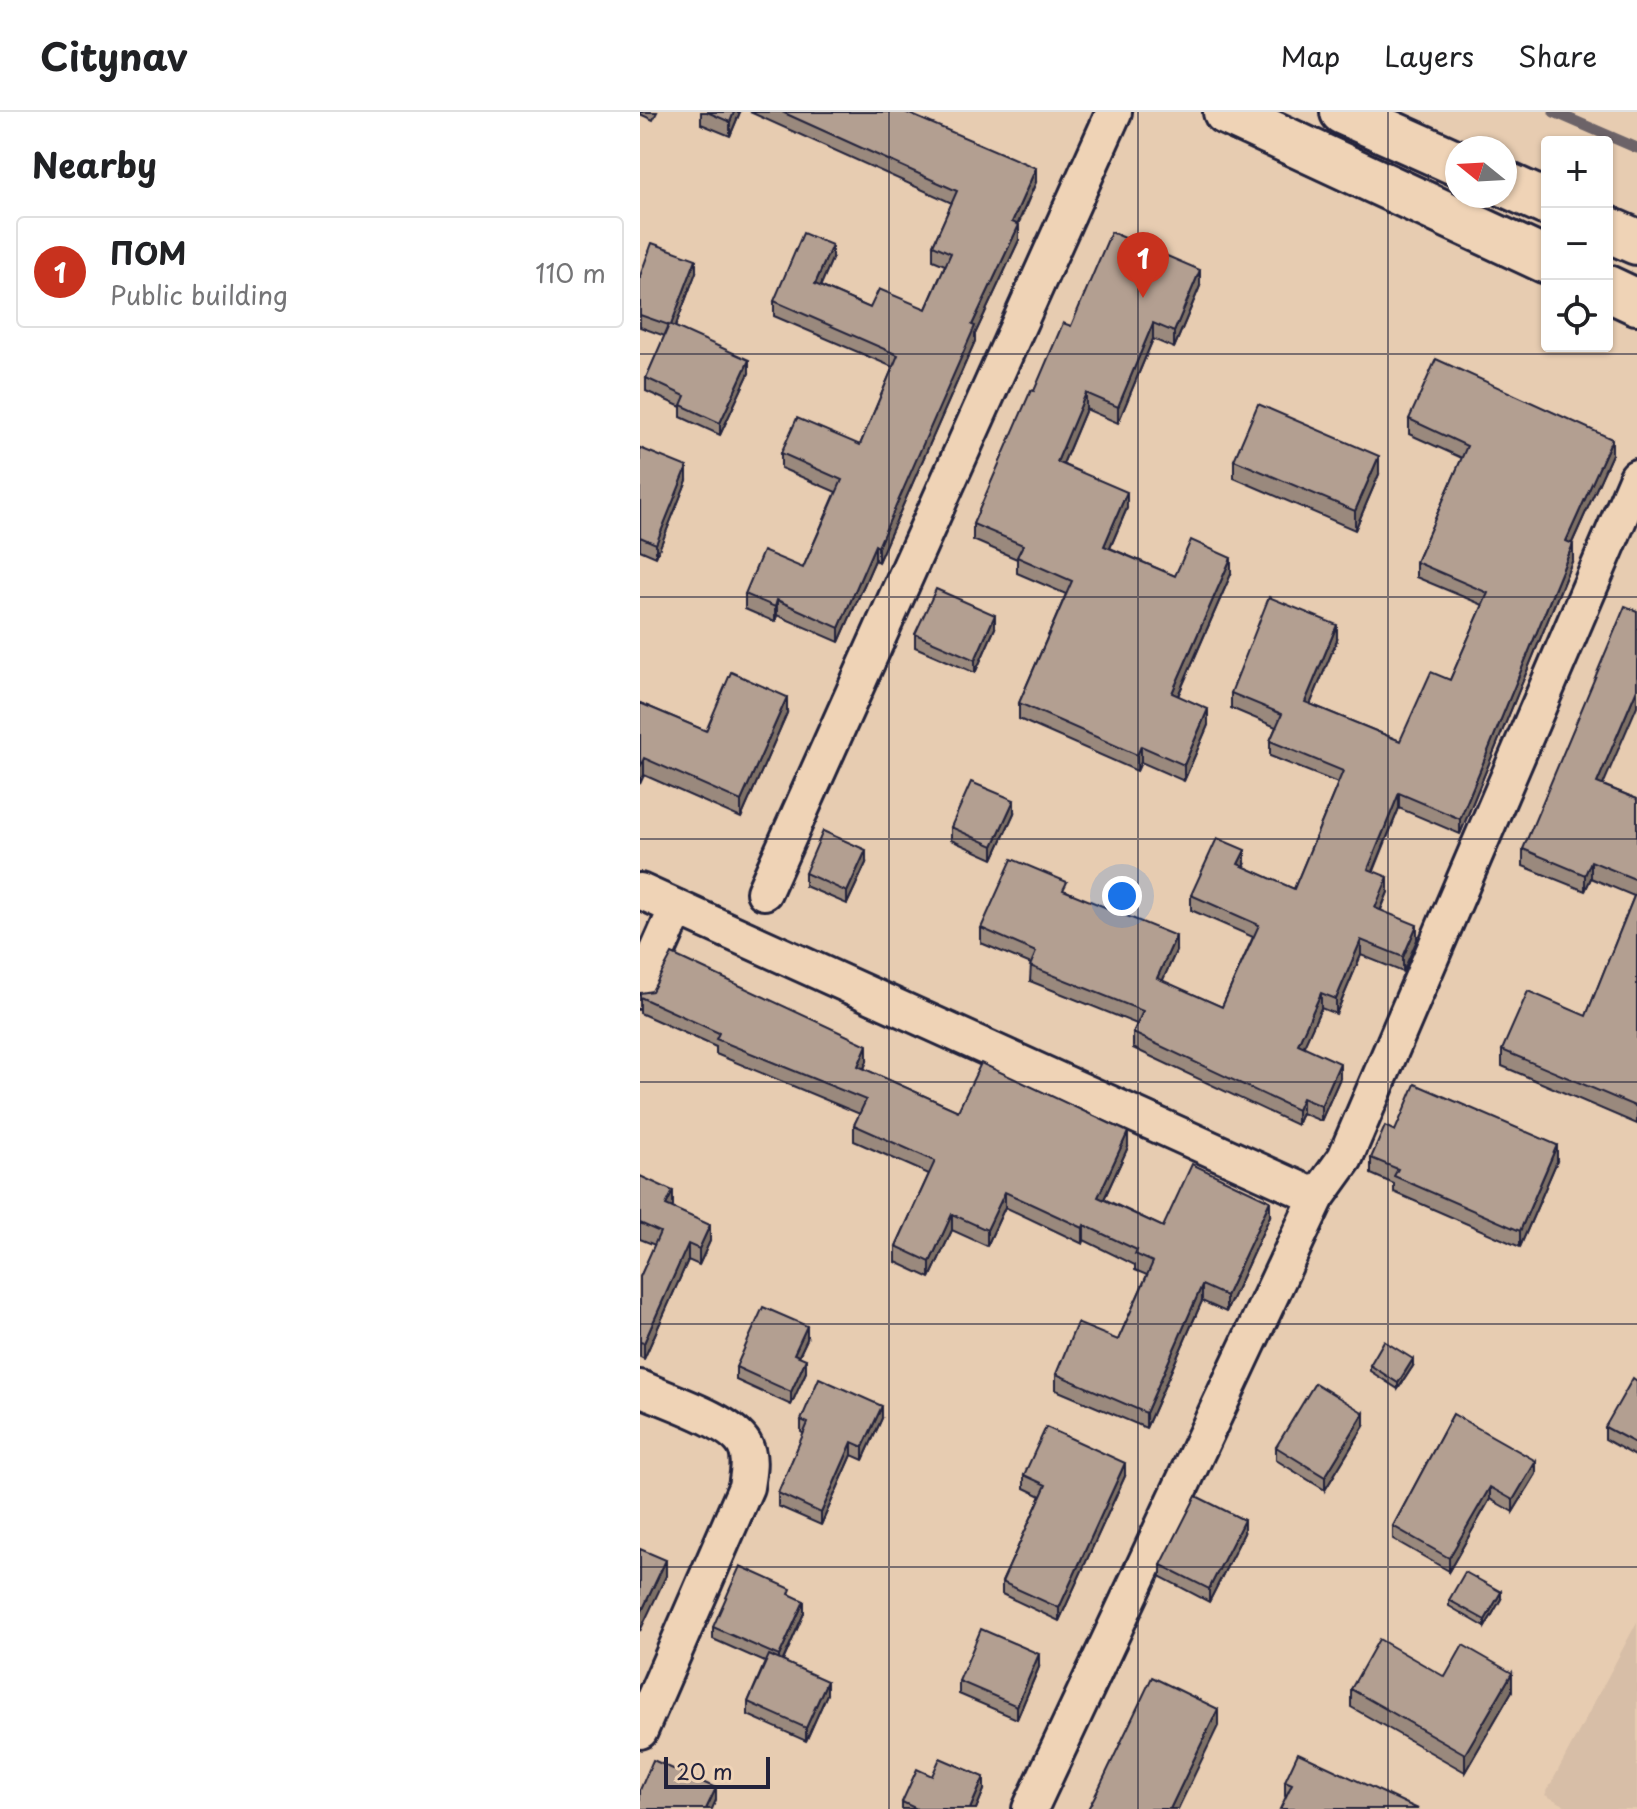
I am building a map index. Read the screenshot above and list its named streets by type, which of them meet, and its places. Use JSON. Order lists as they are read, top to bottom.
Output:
{
  "scale_bar": "20 m",
  "north": "left",
  "page": {
    "header": "Citynav",
    "nav": ["Map", "Layers", "Share"],
    "heading": "Nearby",
    "map_buttons": ["+", "−"],
    "list": [
      {
        "mark": "1",
        "name": "ПОМ",
        "note": "Public building",
        "value": "110 m"
      }
    ],
    "pins": "1",
    "scale": "20 m"
  }
}
